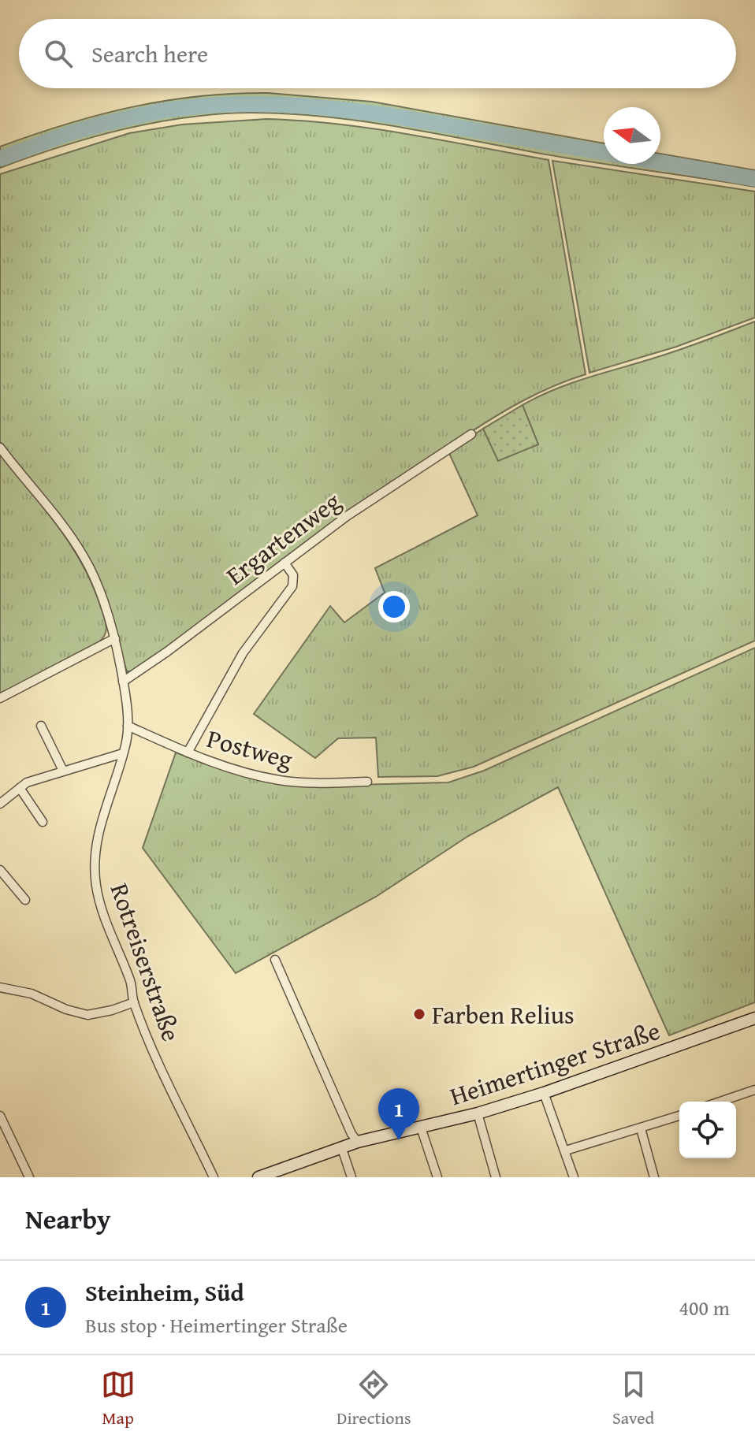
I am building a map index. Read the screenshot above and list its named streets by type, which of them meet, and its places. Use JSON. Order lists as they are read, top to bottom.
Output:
{
  "streets": {
    "street": [
      "Ergartenweg",
      "Postweg",
      "Rotreiserstraße",
      "Heimertinger Straße"
    ]
  },
  "crossings": [
    ["Ergartenweg", "Rotreiserstraße"],
    ["Postweg", "Rotreiserstraße"]
  ],
  "places": ["Farben Relius"],
  "north": "left",
  "page": {
    "search": "Search here",
    "pins": "1",
    "heading": "Nearby",
    "list": [
      {
        "mark": "1",
        "name": "Steinheim, Süd",
        "note": "Bus stop · Heimertinger Straße",
        "value": "400 m"
      }
    ],
    "nav": ["Map", "Directions", "Saved"]
  }
}
